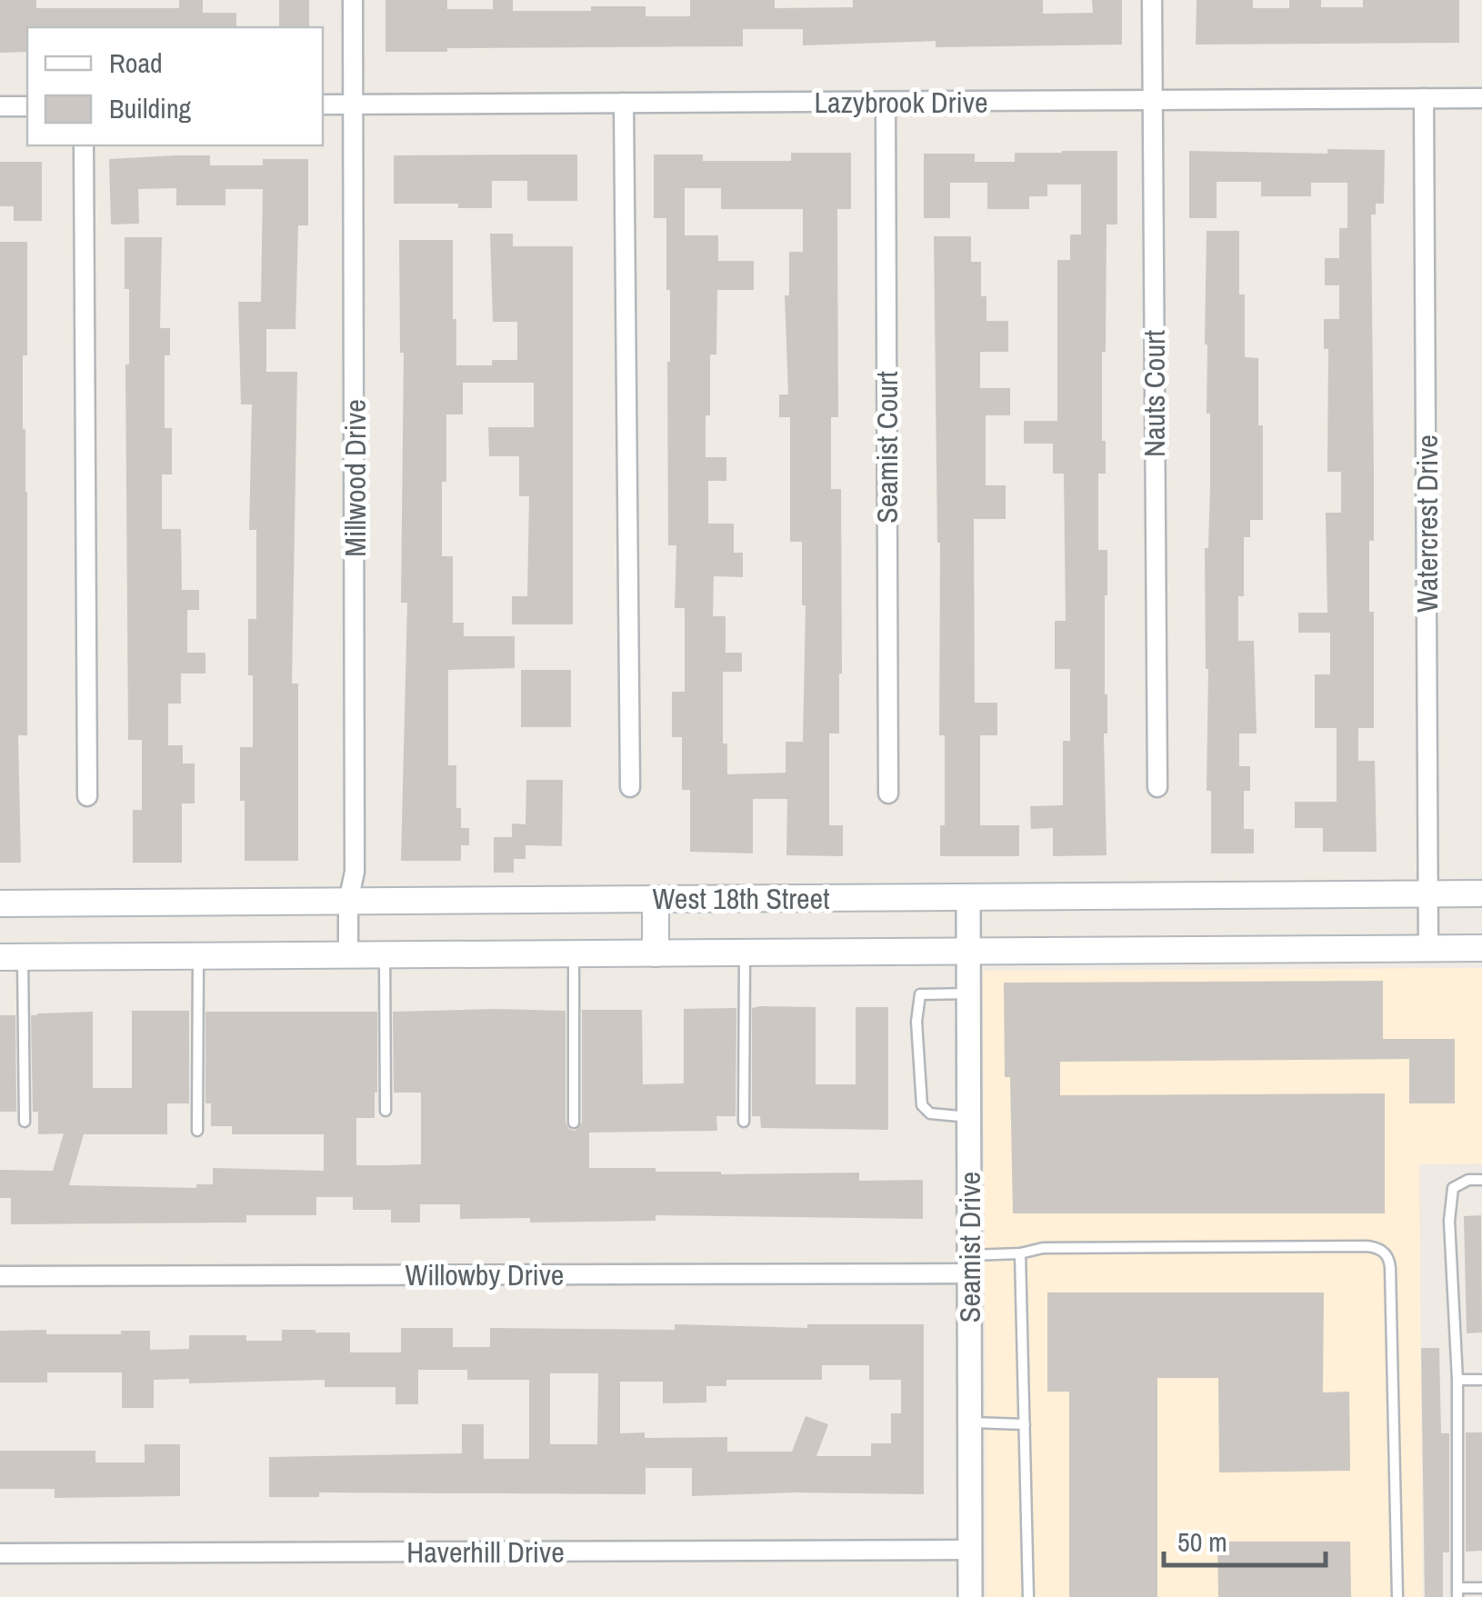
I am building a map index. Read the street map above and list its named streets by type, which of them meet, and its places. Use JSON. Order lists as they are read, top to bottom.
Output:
{
  "streets": {
    "main road": ["West 18th Street"],
    "street": [
      "Lazybrook Drive",
      "Nauts Court",
      "Seamist Court",
      "Millwood Drive",
      "Watercrest Drive",
      "Seamist Drive",
      "Willowby Drive",
      "Haverhill Drive"
    ]
  },
  "crossings": [
    ["Lazybrook Drive", "Nauts Court"],
    ["Lazybrook Drive", "Seamist Court"],
    ["Lazybrook Drive", "Millwood Drive"],
    ["Lazybrook Drive", "Watercrest Drive"],
    ["Millwood Drive", "West 18th Street"],
    ["Watercrest Drive", "West 18th Street"],
    ["West 18th Street", "Seamist Drive"],
    ["Seamist Drive", "Willowby Drive"],
    ["Seamist Drive", "Haverhill Drive"]
  ],
  "legend": ["Road", "Building"],
  "scale_bar": "50 m"
}
